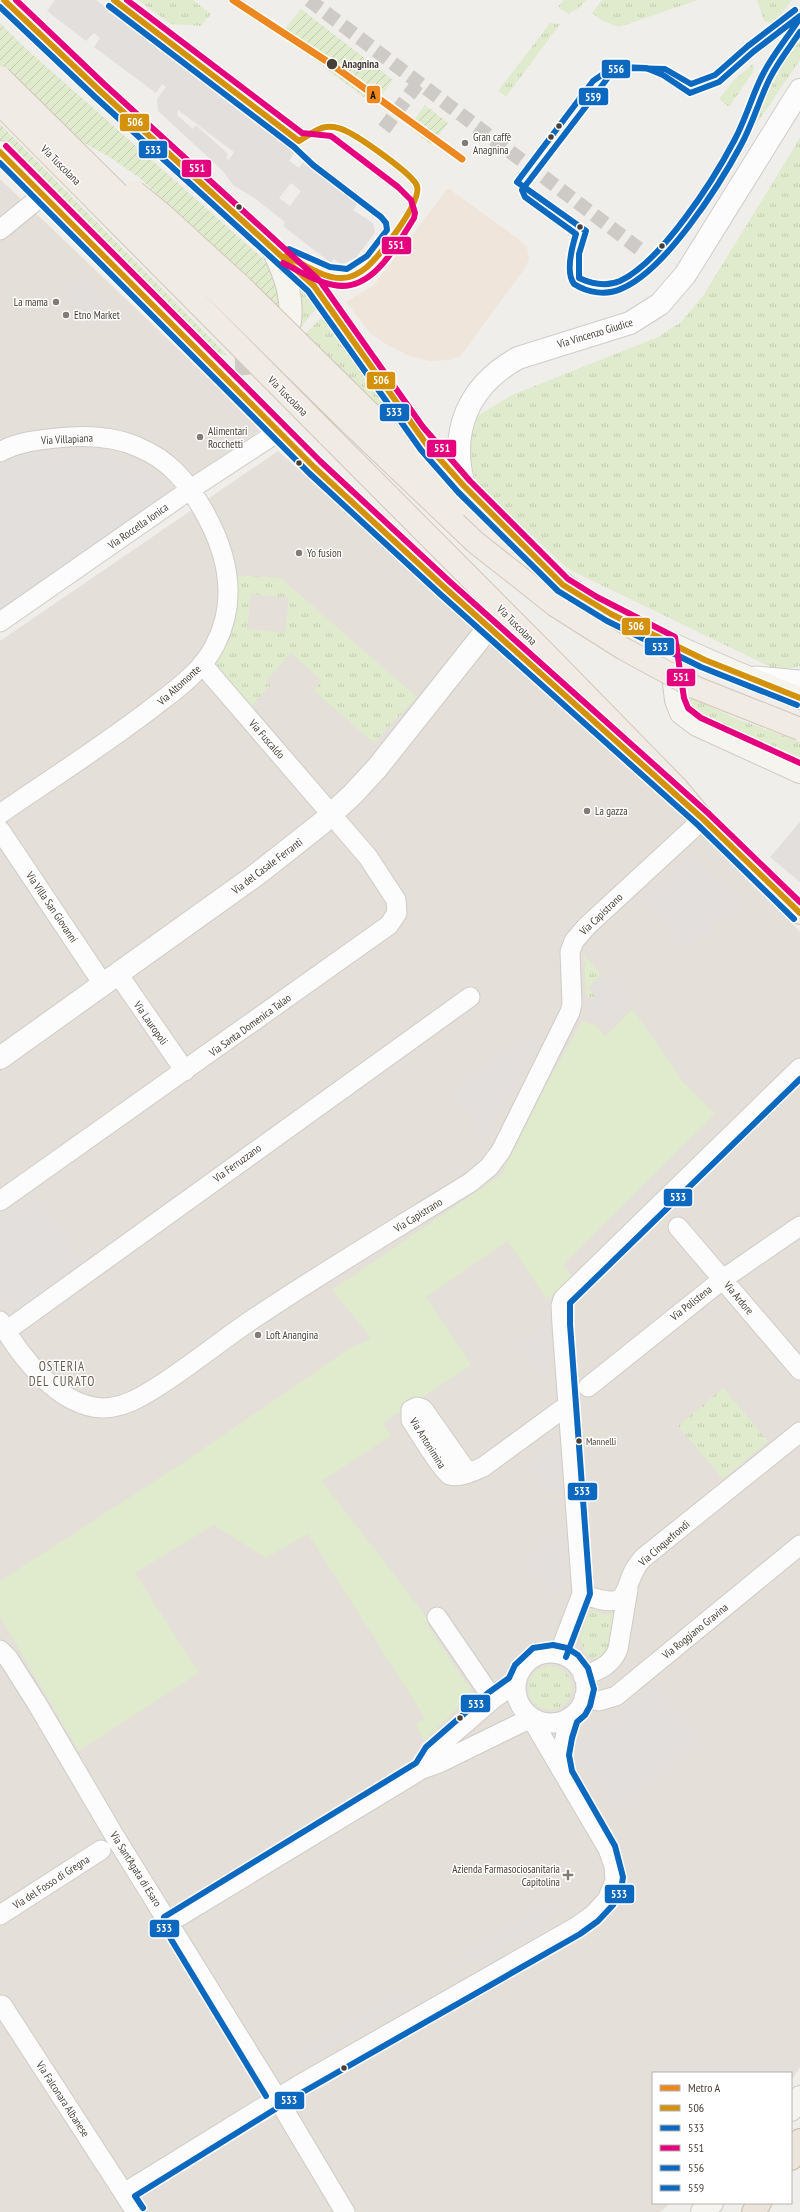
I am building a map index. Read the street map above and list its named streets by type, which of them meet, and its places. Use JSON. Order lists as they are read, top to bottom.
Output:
{
  "streets": {
    "main road": ["Via Tuscolana"],
    "street": [
      "Via Vincenzo Giudice",
      "Via Villapiana",
      "Via Roccella Ionica",
      "Via Altomonte",
      "Via Fuscaldo",
      "Via del Casale Ferranti",
      "Via Villa San Giovanni",
      "Via Capistrano",
      "Via Lauropoli",
      "Via Santa Domenica Talao",
      "Via Ferruzzano",
      "Via Ardore",
      "Via Polistena",
      "Via Cinquefrondi",
      "Via Roggiano Gravina",
      "Via Sant'Agata di Esaro",
      "Via del Fosso di Gregna",
      "Via Falconara Albanese"
    ]
  },
  "crossings": [
    ["Via Tuscolana", "Via Roccella Ionica"],
    ["Via Tuscolana", "Via del Casale Ferranti"],
    ["Via Tuscolana", "Via Capistrano"],
    ["Via Villapiana", "Via Roccella Ionica"],
    ["Via Villapiana", "Via Altomonte"],
    ["Via Roccella Ionica", "Via Altomonte"],
    ["Via Altomonte", "Via Fuscaldo"],
    ["Via Fuscaldo", "Via del Casale Ferranti"],
    ["Via Fuscaldo", "Via Santa Domenica Talao"],
    ["Via del Casale Ferranti", "Via Villa San Giovanni"],
    ["Via del Casale Ferranti", "Via Lauropoli"],
    ["Via del Casale Ferranti", "Via Santa Domenica Talao"],
    ["Via Villa San Giovanni", "Via Lauropoli"],
    ["Via Capistrano", "Via Ferruzzano"],
    ["Via Lauropoli", "Via Santa Domenica Talao"],
    ["Via Ardore", "Via Polistena"],
    ["Via Cinquefrondi", "Via Roggiano Gravina"]
  ],
  "districts": ["OSTERIA DEL CURATO"],
  "places": {
    "other": [
      "Anagnina",
      "Gran caffè Anagnina",
      "La mama",
      "Etno Market",
      "Alimentari Rocchetti",
      "Yo fusion",
      "La gazza",
      "Loft Anangina",
      "Mannelli"
    ],
    "health": ["Azienda Farmasociosanitaria Capitolina"]
  },
  "lines": [
    "metro line A",
    "transit line 506",
    "transit line 551",
    "transit line 533",
    "transit line 559",
    "transit line 556"
  ],
  "legend": [
    "Metro A",
    "506",
    "533",
    "551",
    "556",
    "559"
  ]
}
